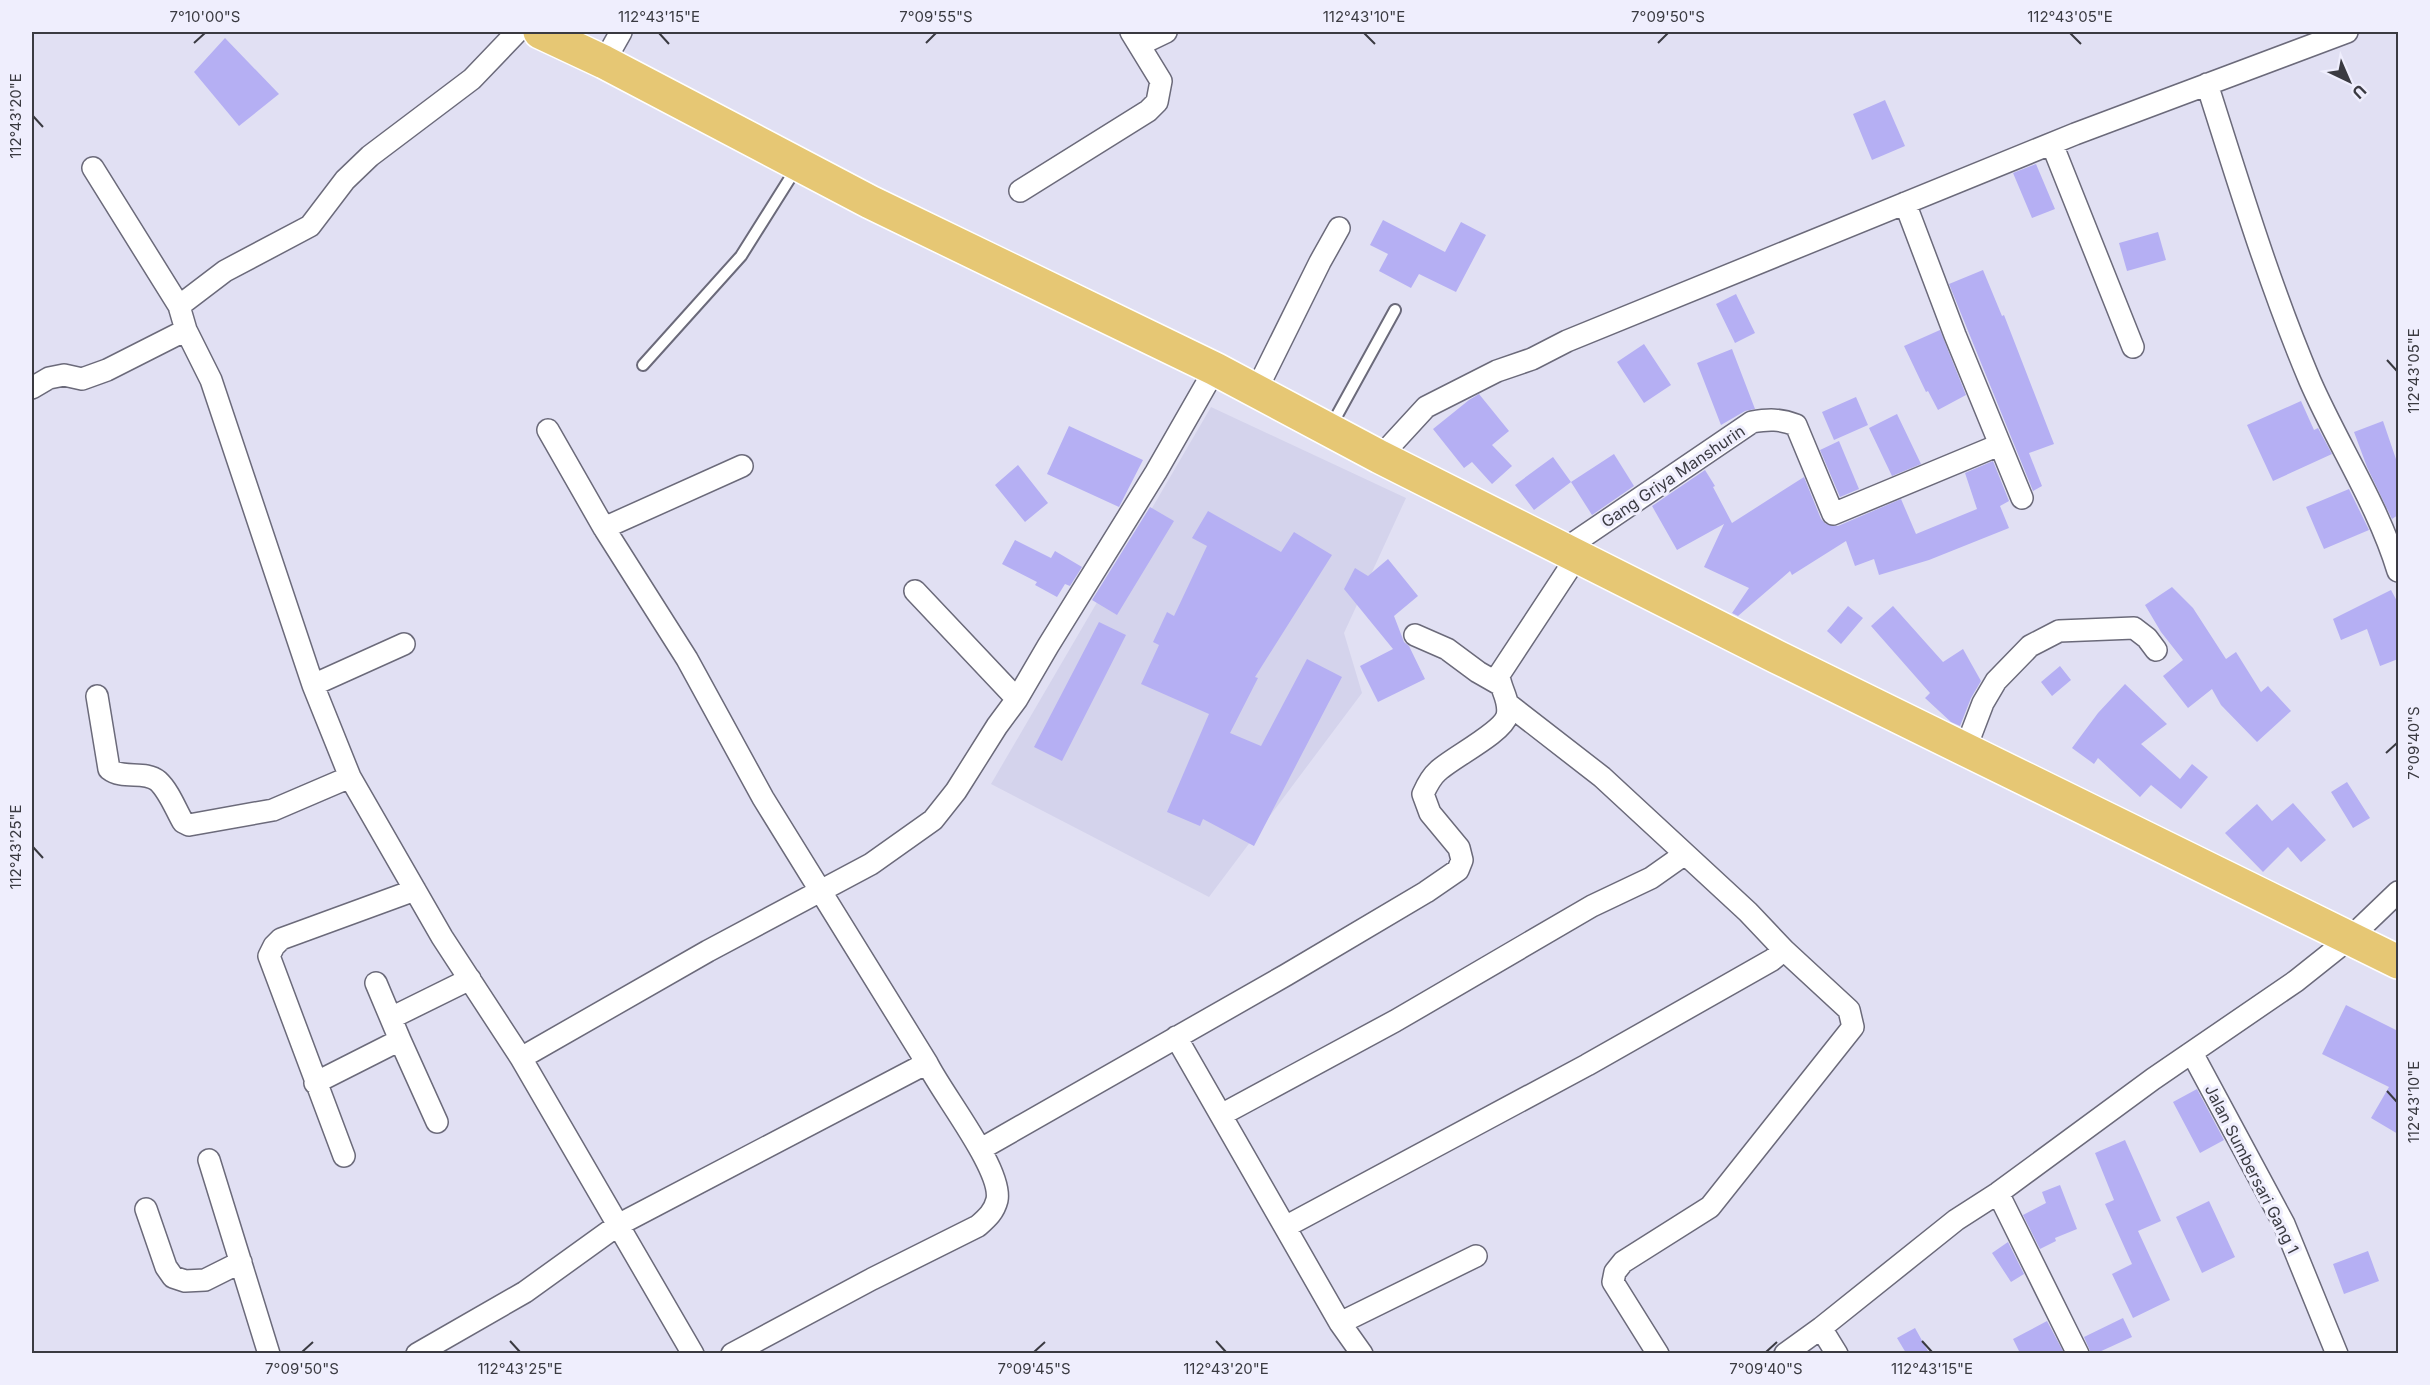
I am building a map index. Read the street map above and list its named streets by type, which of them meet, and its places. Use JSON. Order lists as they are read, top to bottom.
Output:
{
  "streets": {
    "street": ["Gang Griya Manshurin", "Jalan Sumbersari Gang 1"]
  },
  "north": "bottom right",
  "coordinates": [
    "7°10'00\"S",
    "112°43'15\"E",
    "7°09'55\"S",
    "112°43'10\"E",
    "7°09'50\"S",
    "112°43'05\"E",
    "112°43'20\"E",
    "7°09'40\"S",
    "112°43'25\"E",
    "7°09'45\"S"
  ]
}
